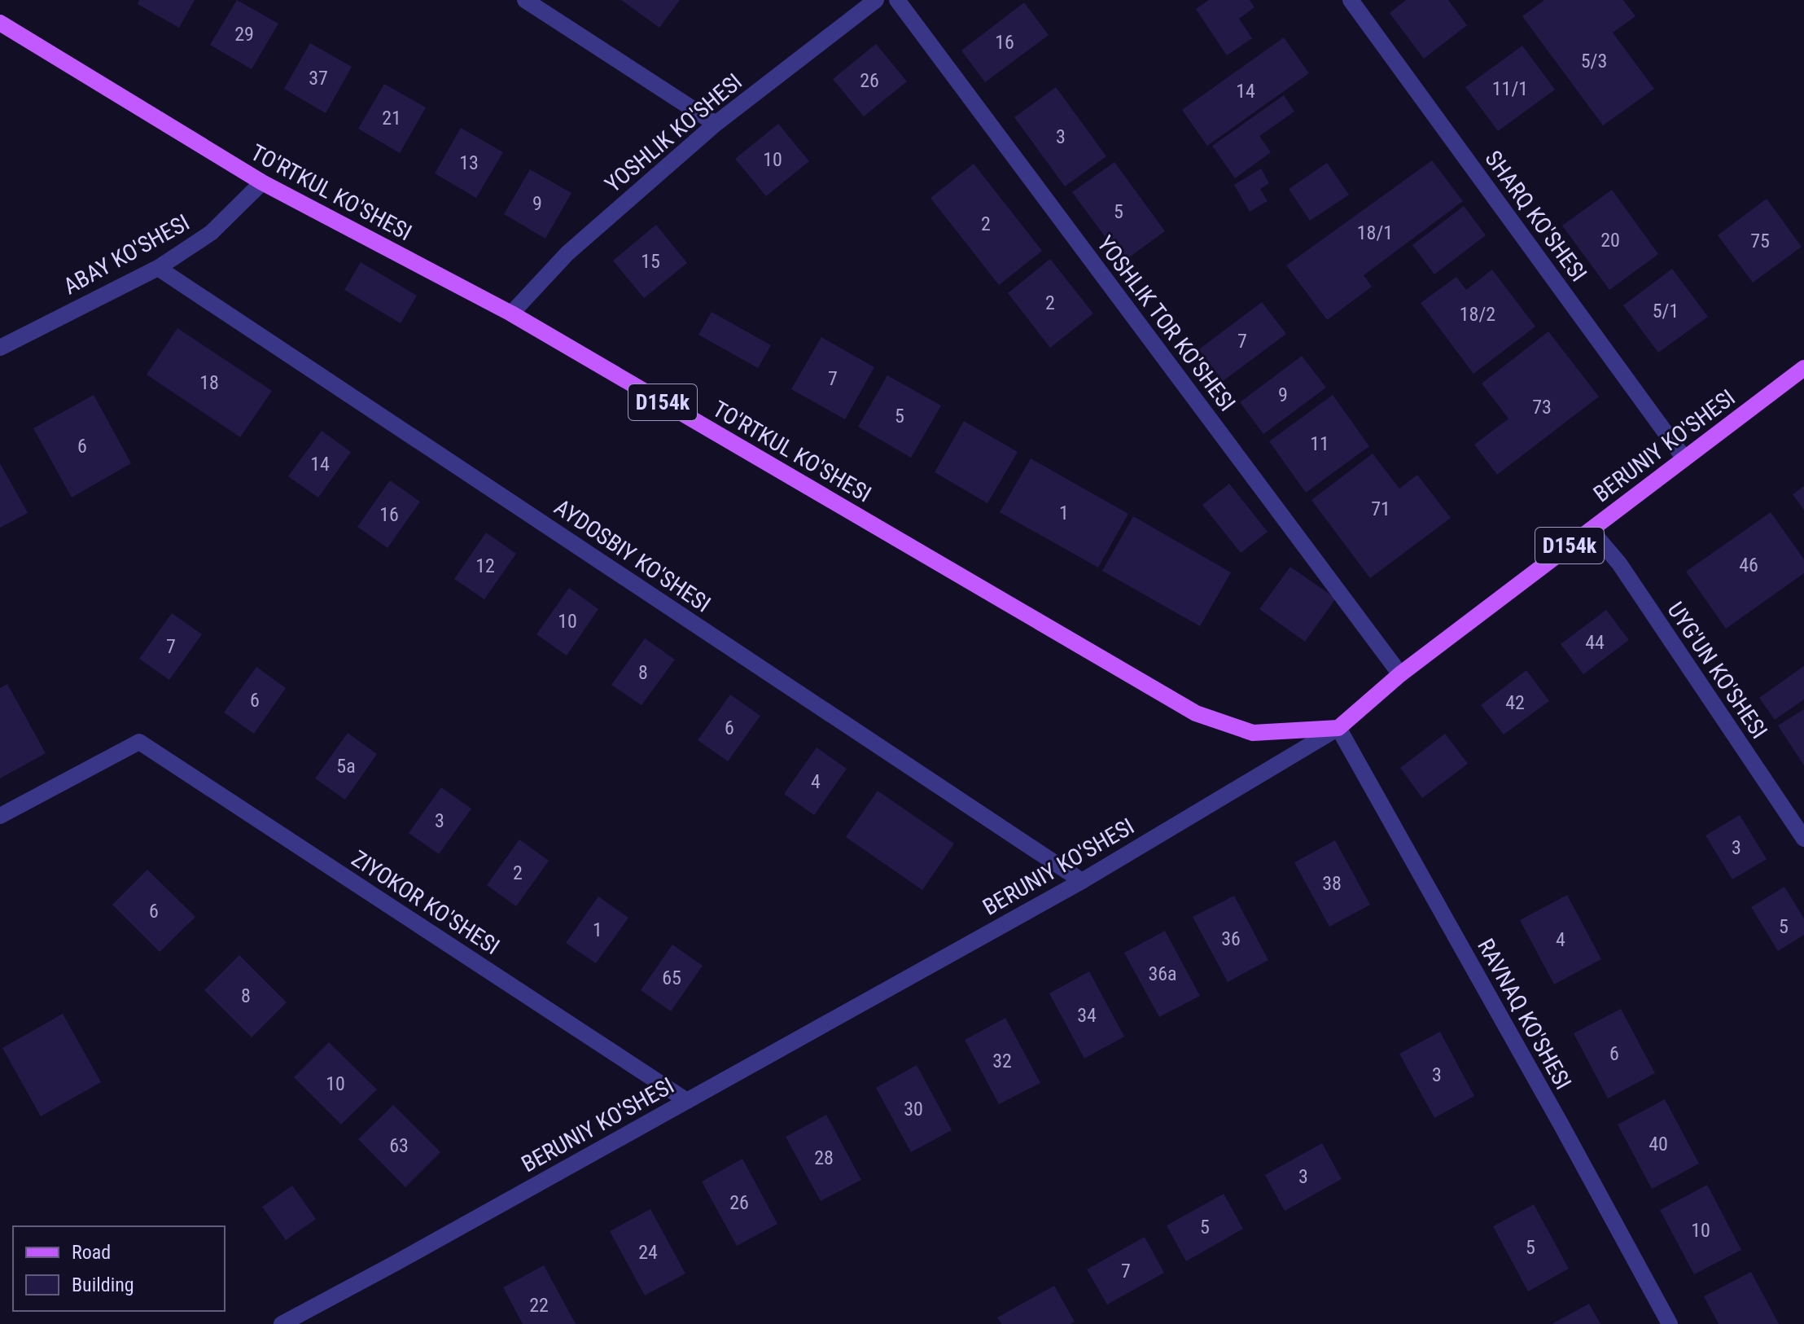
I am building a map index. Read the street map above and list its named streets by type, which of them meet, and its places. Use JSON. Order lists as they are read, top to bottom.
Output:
{
  "streets": {
    "main road": ["TO'RTKUL KO'SHESI", "D154k", "BERUNIY KO'SHESI"],
    "street": [
      "YOSHLIK KO'SHESI",
      "SHARQ KO'SHESI",
      "ABAY KO'SHESI",
      "YOSHLIK TOR KO'SHESI",
      "AYDOSBIY KO'SHESI",
      "UYG'UN KO'SHESI",
      "ZIYOKOR KO'SHESI",
      "RAVNAQ KO'SHESI"
    ]
  },
  "crossings": [
    ["YOSHLIK KO'SHESI", "TO'RTKUL KO'SHESI"],
    ["TO'RTKUL KO'SHESI", "ABAY KO'SHESI"],
    ["TO'RTKUL KO'SHESI", "BERUNIY KO'SHESI"],
    ["TO'RTKUL KO'SHESI", "RAVNAQ KO'SHESI"],
    ["SHARQ KO'SHESI", "BERUNIY KO'SHESI"],
    ["ABAY KO'SHESI", "AYDOSBIY KO'SHESI"],
    ["YOSHLIK TOR KO'SHESI", "BERUNIY KO'SHESI"],
    ["BERUNIY KO'SHESI", "AYDOSBIY KO'SHESI"],
    ["BERUNIY KO'SHESI", "UYG'UN KO'SHESI"],
    ["BERUNIY KO'SHESI", "ZIYOKOR KO'SHESI"],
    ["BERUNIY KO'SHESI", "RAVNAQ KO'SHESI"]
  ],
  "house_numbers": [
    "29",
    "16",
    "5/3",
    "37",
    "26",
    "11/1",
    "14",
    "21",
    "3",
    "10",
    "13",
    "9",
    "5",
    "2",
    "18/1",
    "20",
    "75",
    "15",
    "2",
    "5/1",
    "18/2",
    "7",
    "7",
    "18",
    "9",
    "73",
    "5",
    "11",
    "6",
    "14",
    "71",
    "1",
    "16",
    "46",
    "12",
    "10",
    "44",
    "7",
    "8",
    "6",
    "42",
    "6",
    "5a",
    "4",
    "3",
    "3",
    "2",
    "38",
    "6",
    "5",
    "1",
    "36",
    "4",
    "36a",
    "65",
    "8",
    "34",
    "6",
    "32",
    "3",
    "10",
    "30",
    "40",
    "63",
    "28",
    "3",
    "26",
    "5",
    "10",
    "5",
    "24",
    "7",
    "22"
  ],
  "legend": ["Road", "Building"]
}
